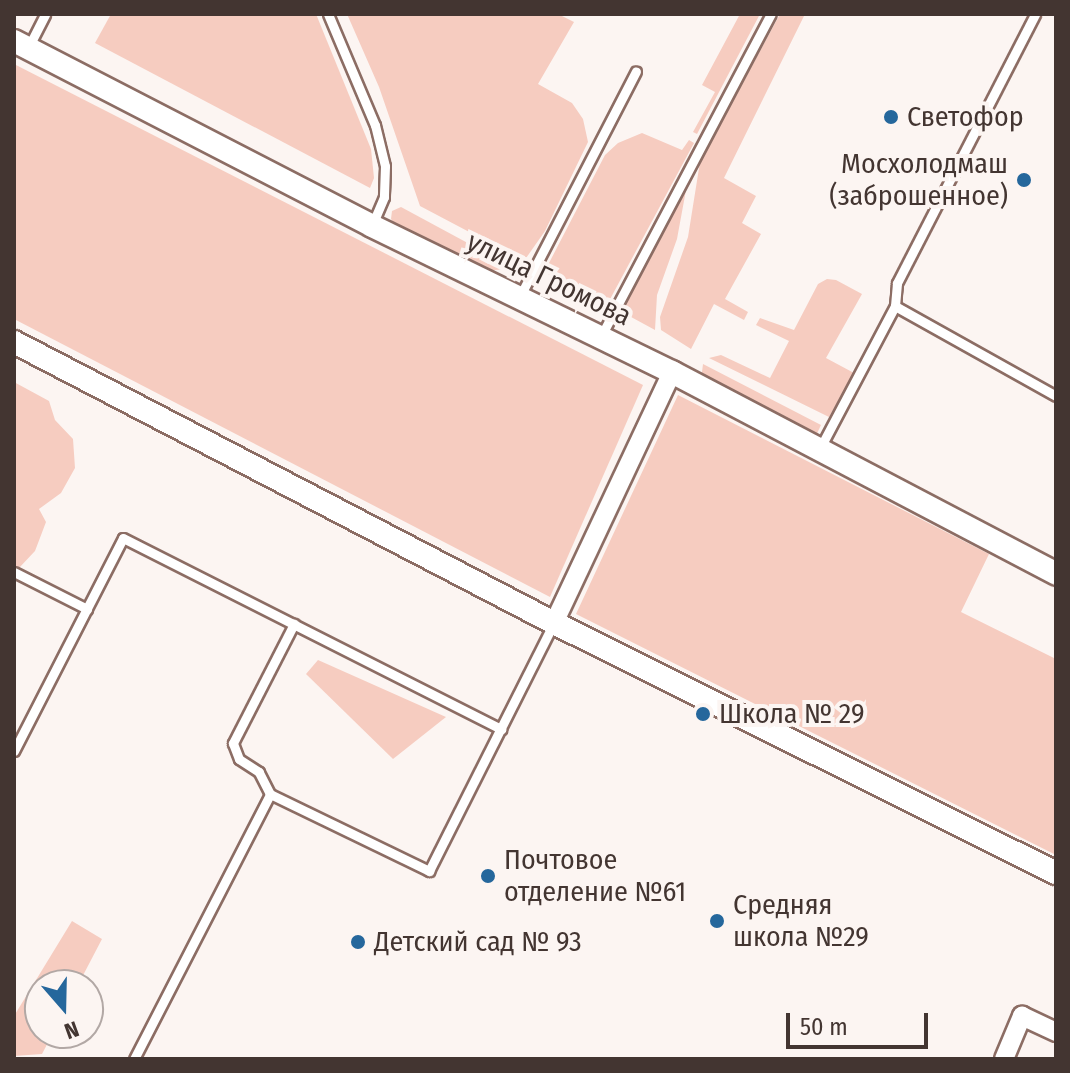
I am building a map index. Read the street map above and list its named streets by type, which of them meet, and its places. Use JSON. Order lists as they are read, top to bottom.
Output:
{
  "streets": {
    "street": ["улица Громова"]
  },
  "places": [
    "Светофор",
    "Мосхолодмаш (заброшенное)",
    "Школа № 29",
    "Почтовое отделение №61",
    "Средняя школа №29",
    "Детский сад № 93"
  ],
  "scale_bar": "50 m",
  "north": "bottom"
}
